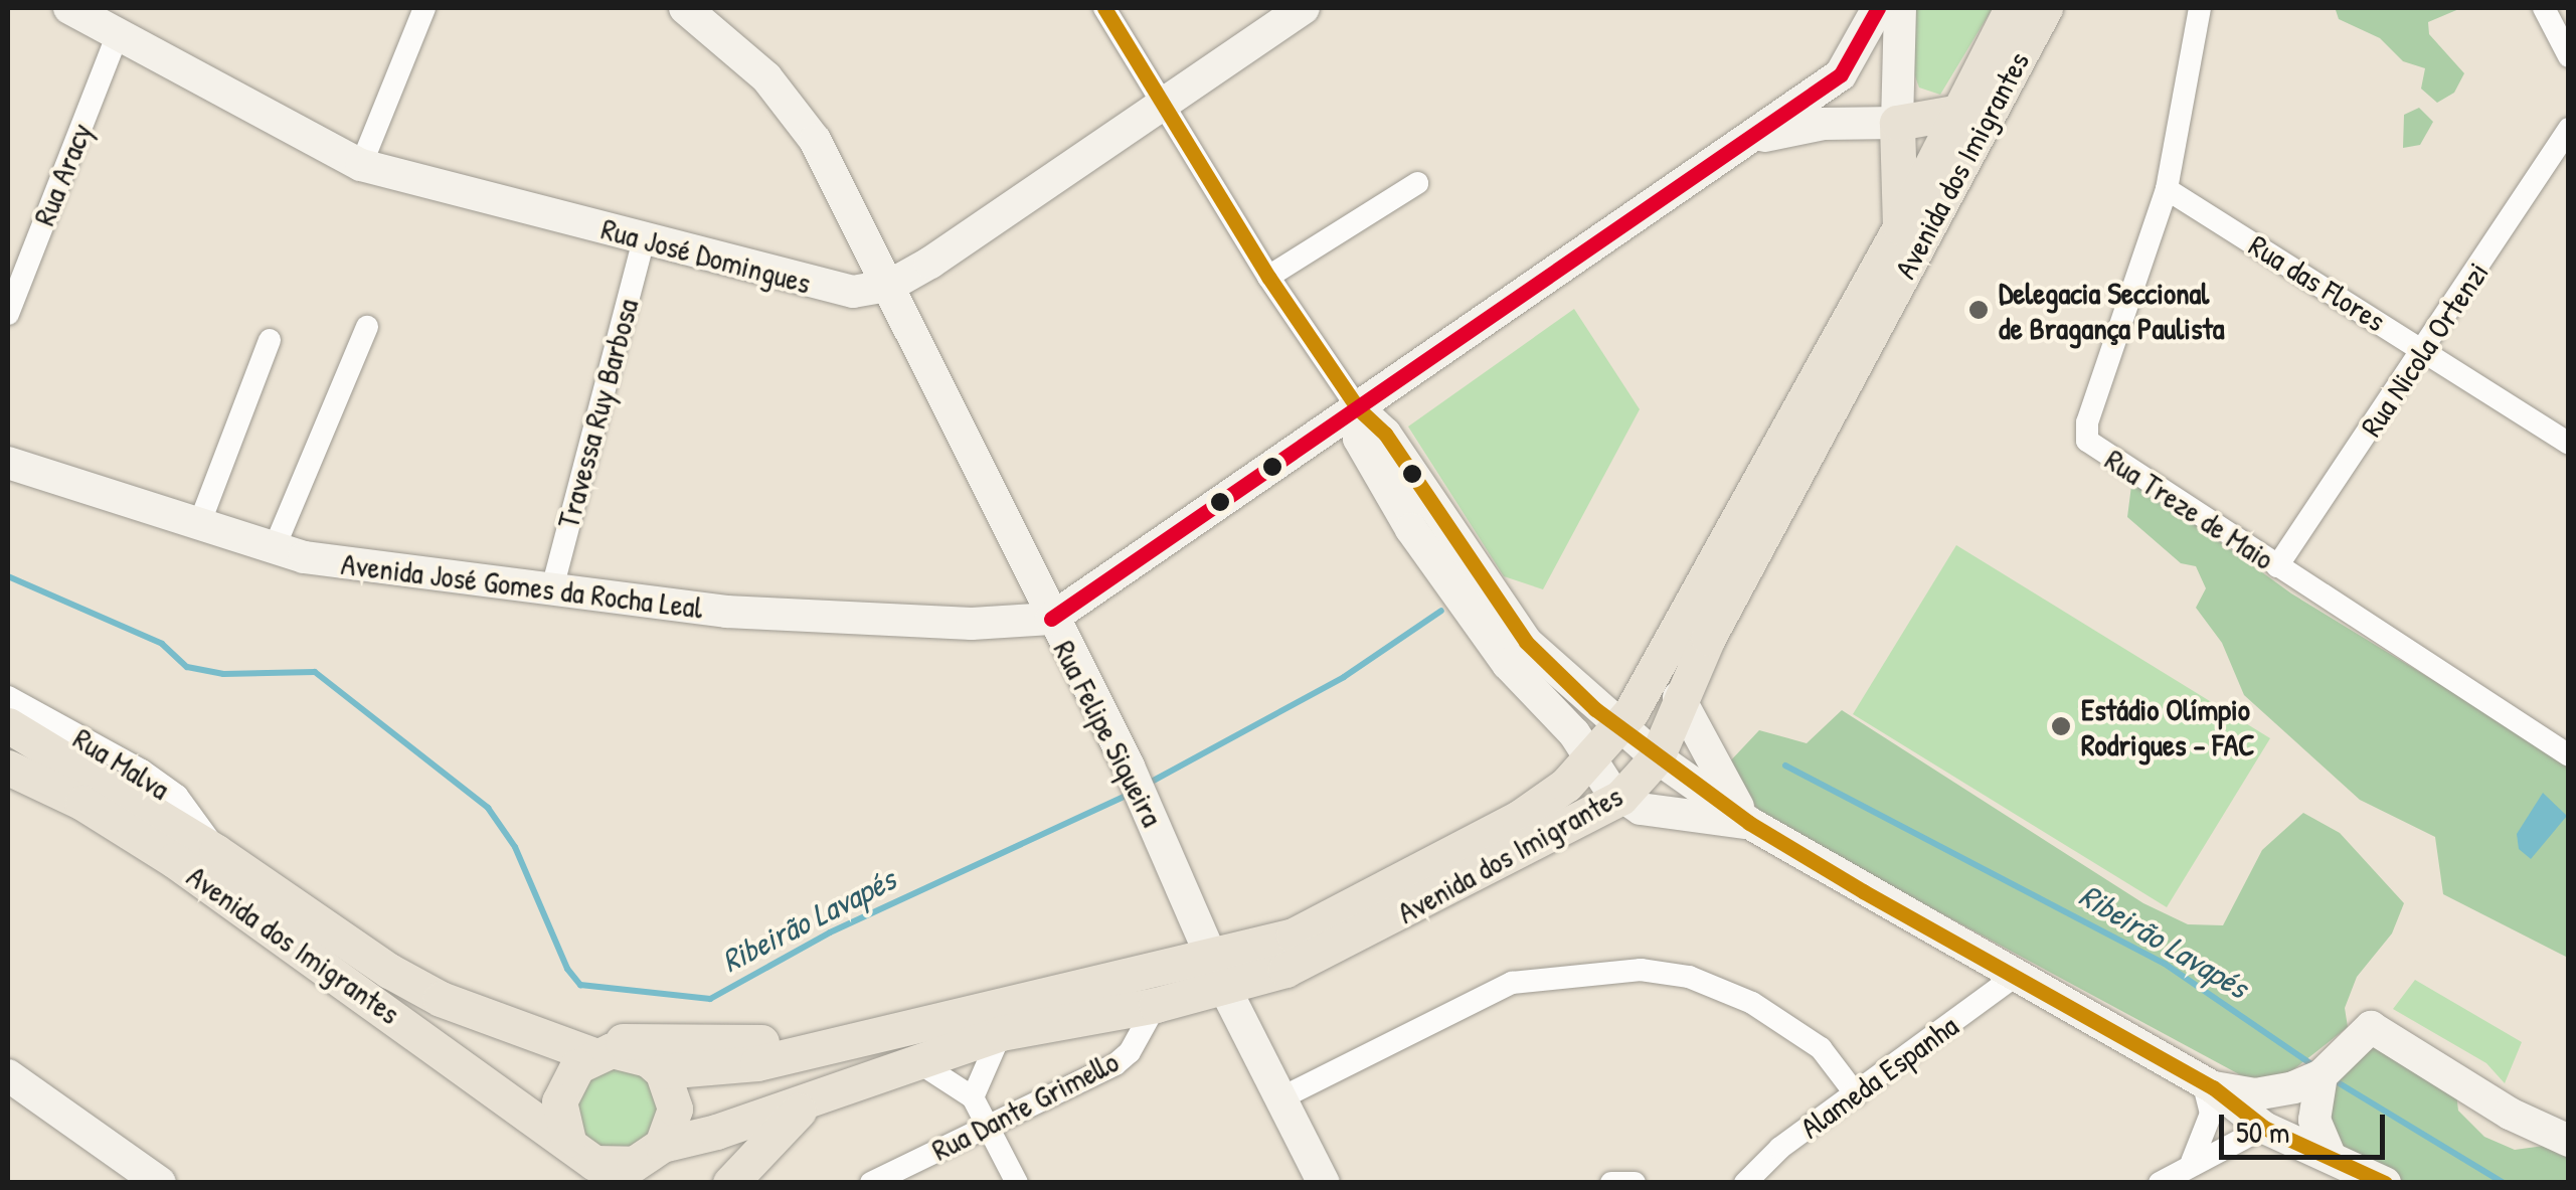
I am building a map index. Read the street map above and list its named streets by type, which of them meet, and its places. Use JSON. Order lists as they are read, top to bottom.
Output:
{
  "streets": {
    "main road": ["Avenida dos Imigrantes"],
    "street": [
      "Rua Aracy",
      "Rua José Domingues",
      "Rua das Flores",
      "Rua Nicola Ortenzi",
      "Travessa Ruy Barbosa",
      "Rua Treze de Maio",
      "Avenida José Gomes da Rocha Leal",
      "Rua Felipe Siqueira",
      "Rua Malva",
      "Alameda Espanha",
      "Rua Dante Grimello"
    ]
  },
  "crossings": [
    ["Avenida dos Imigrantes", "Rua Felipe Siqueira"],
    ["Avenida dos Imigrantes", "Rua Malva"],
    ["Avenida dos Imigrantes", "Rua Dante Grimello"],
    ["Rua Aracy", "Rua José Domingues"],
    ["Rua José Domingues", "Travessa Ruy Barbosa"],
    ["Rua José Domingues", "Rua Felipe Siqueira"],
    ["Rua das Flores", "Rua Nicola Ortenzi"],
    ["Rua das Flores", "Rua Treze de Maio"],
    ["Rua Nicola Ortenzi", "Rua Treze de Maio"],
    ["Travessa Ruy Barbosa", "Avenida José Gomes da Rocha Leal"],
    ["Avenida José Gomes da Rocha Leal", "Rua Felipe Siqueira"]
  ],
  "water": ["Ribeirão Lavapés"],
  "places": ["Delegacia Seccional de Bragança Paulista", "Estádio Olímpio Rodrigues - FAC"],
  "scale_bar": "50 m"
}
